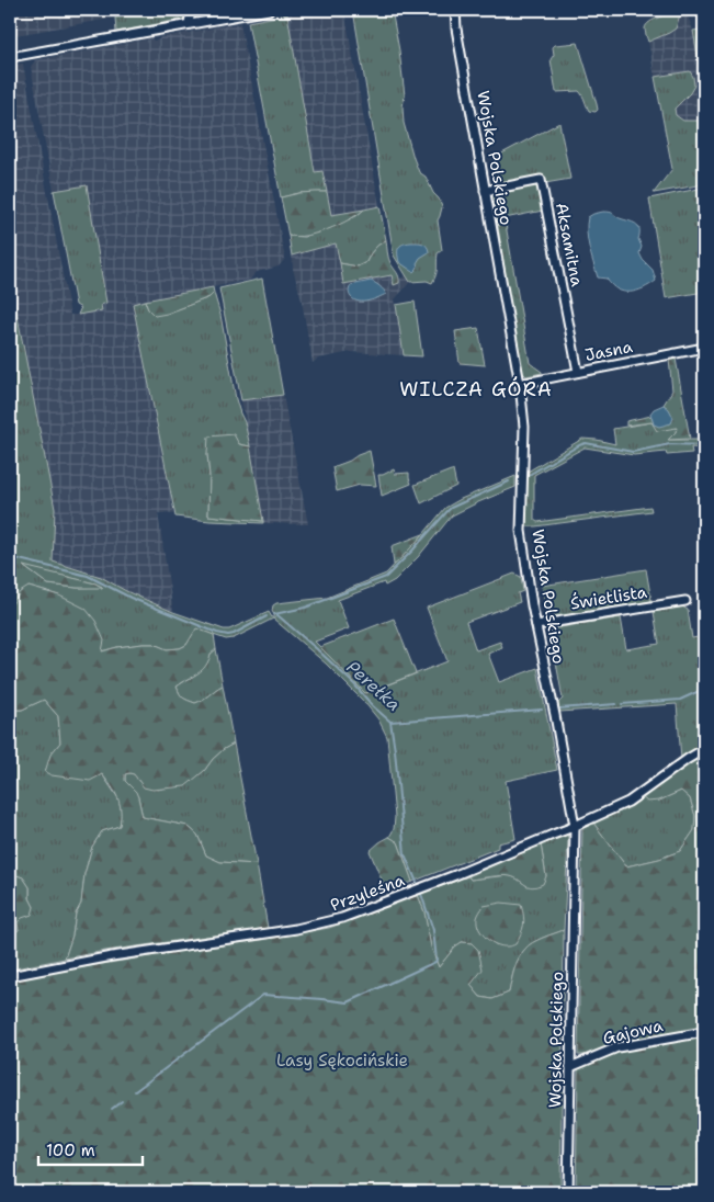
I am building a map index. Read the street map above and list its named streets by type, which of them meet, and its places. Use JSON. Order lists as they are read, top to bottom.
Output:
{
  "streets": {
    "street": [
      "Wojska Polskiego",
      "Aksamitna",
      "Jasna",
      "Świetlista",
      "Przyleśna",
      "Gajowa"
    ]
  },
  "crossings": [
    ["Wojska Polskiego", "Aksamitna"],
    ["Wojska Polskiego", "Jasna"],
    ["Wojska Polskiego", "Świetlista"],
    ["Wojska Polskiego", "Przyleśna"],
    ["Wojska Polskiego", "Gajowa"],
    ["Aksamitna", "Jasna"]
  ],
  "districts": ["WILCZA GÓRA"],
  "water": ["Perełka"],
  "parks": ["Lasy Sękocińskie"],
  "scale_bar": "100 m"
}
